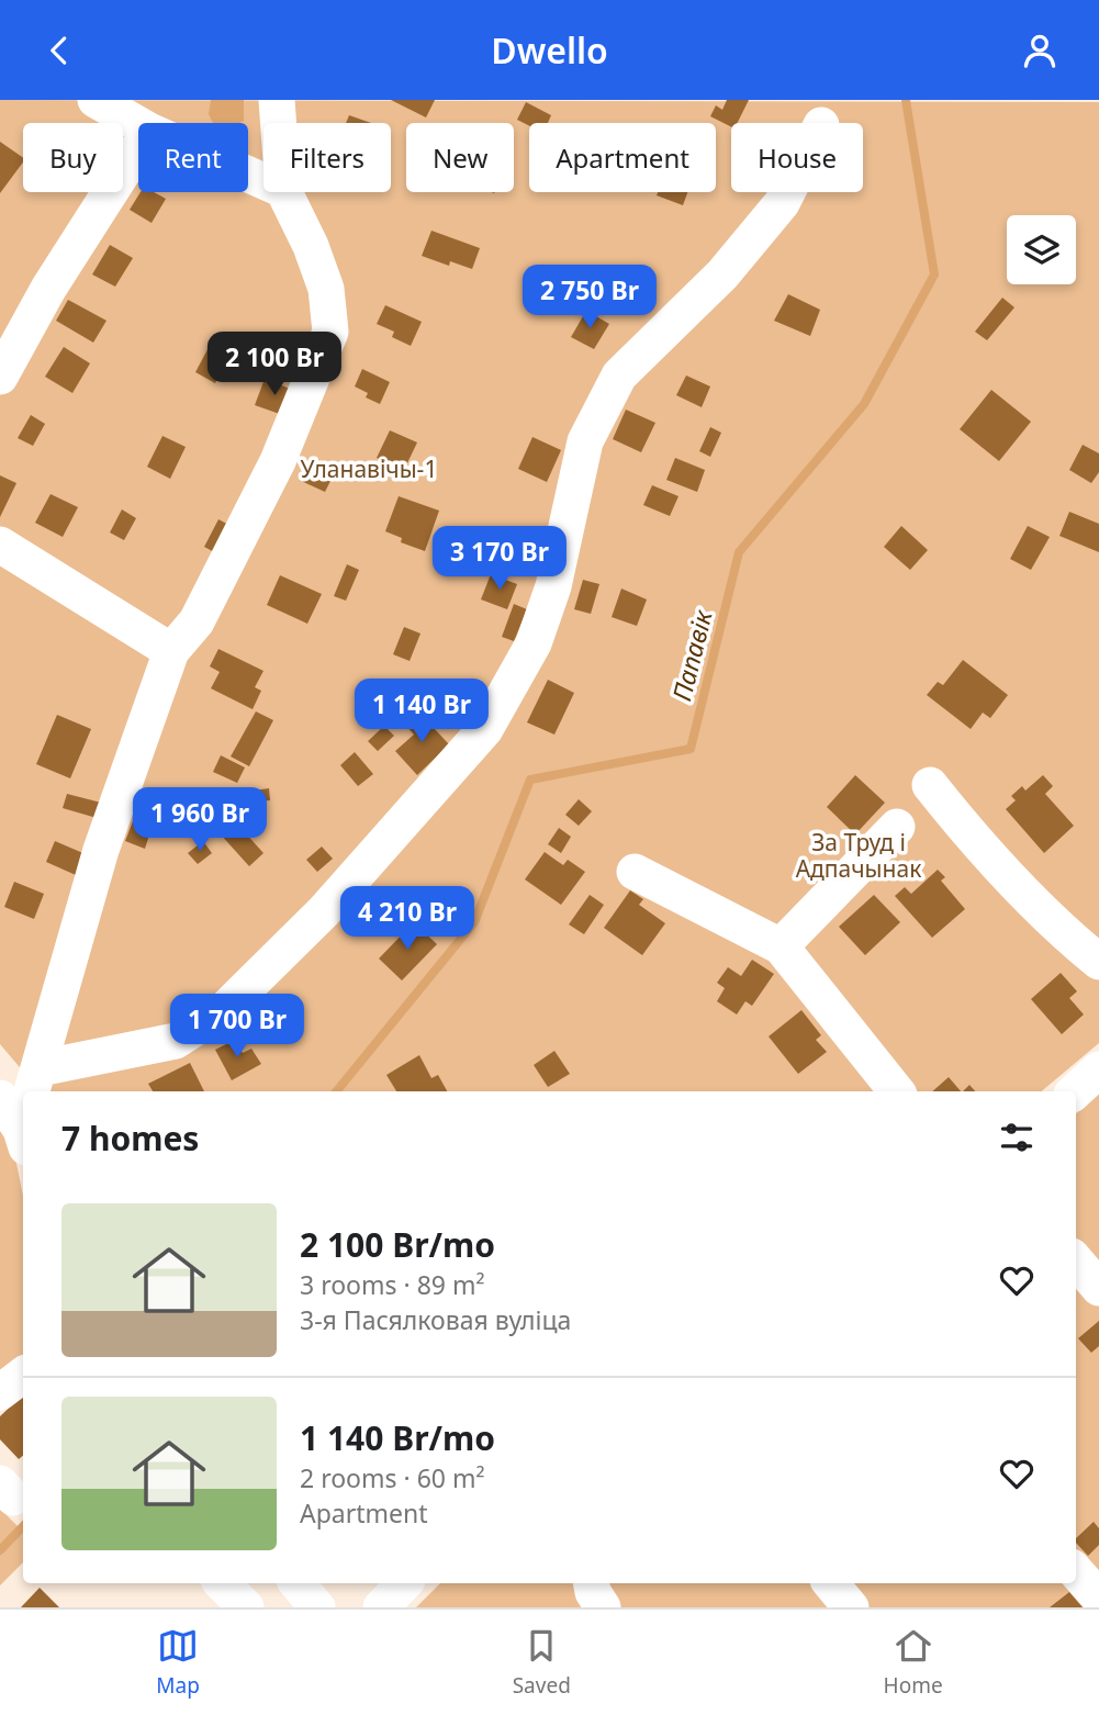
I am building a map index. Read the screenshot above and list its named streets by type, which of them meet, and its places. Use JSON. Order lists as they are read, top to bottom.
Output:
{
  "water": ["Папавік"],
  "parks": ["Уланавічы-1", "За Труд і Адпачынак"],
  "page": {
    "header": "Dwello",
    "chip": [
      "Buy",
      "Rent",
      "Filters",
      "New",
      "Apartment",
      "House"
    ],
    "price": [
      "2 750 Br",
      "2 100 Br",
      "3 170 Br",
      "1 140 Br",
      "1 960 Br",
      "4 210 Br",
      "1 700 Br"
    ],
    "heading": "7 homes",
    "list": [
      {
        "name": "2 100 Br/mo",
        "note": "3 rooms · 89 m² · 3-я Пасялковая вуліца"
      },
      {
        "name": "1 140 Br/mo",
        "note": "2 rooms · 60 m² · Apartment"
      }
    ],
    "tabs": ["Map", "Saved", "Home"]
  }
}
